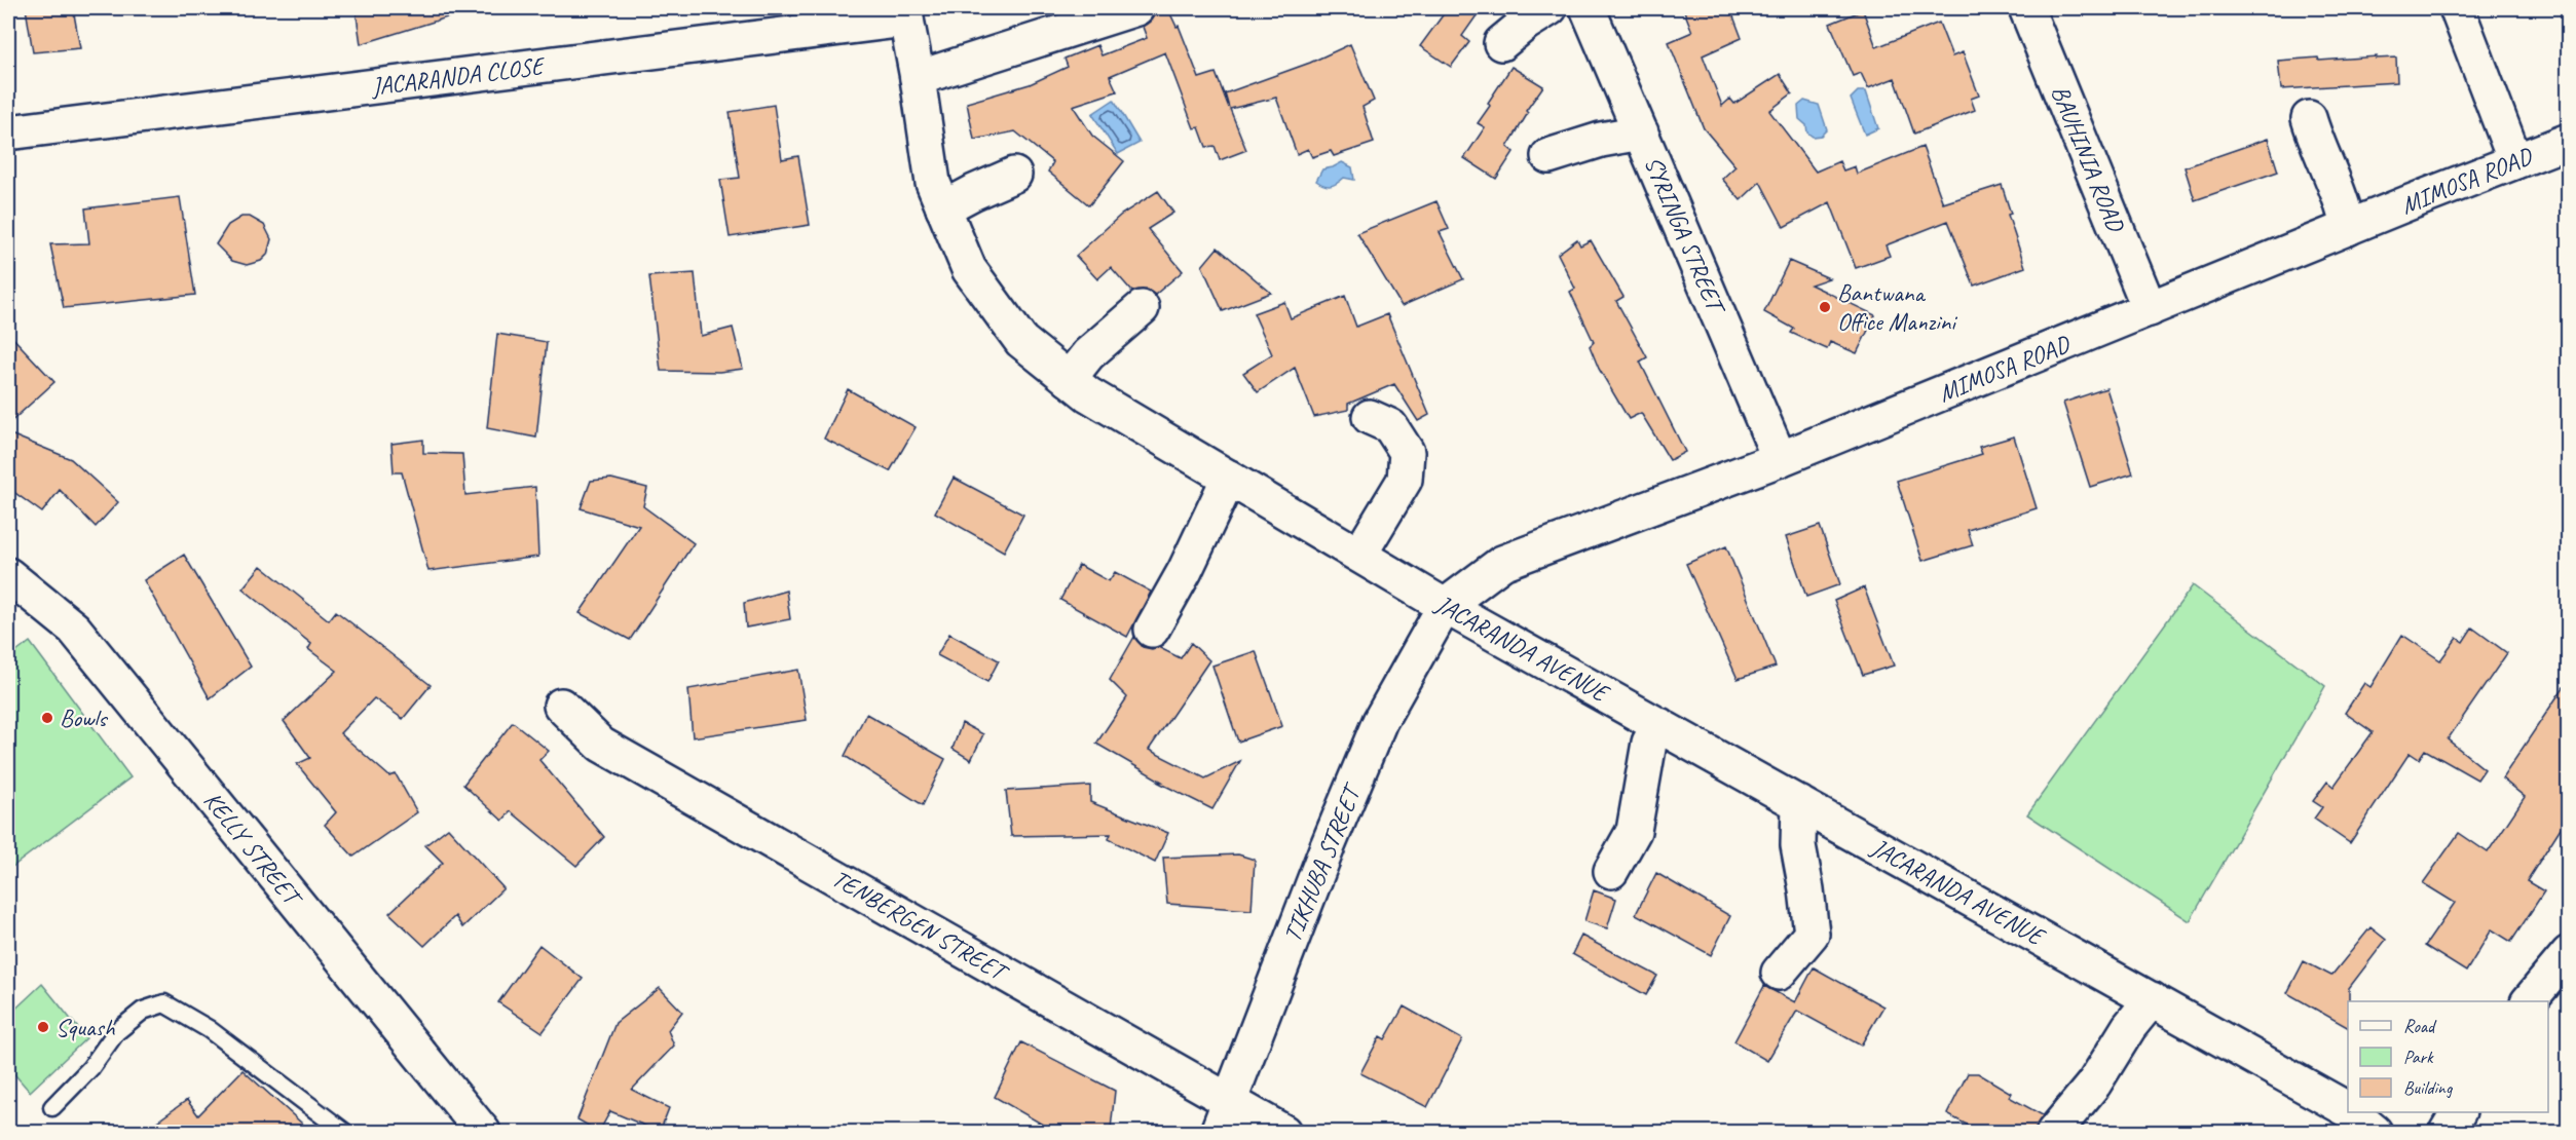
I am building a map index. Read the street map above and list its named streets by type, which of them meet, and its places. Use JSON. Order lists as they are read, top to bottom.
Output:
{
  "streets": {
    "street": [
      "JACARANDA CLOSE",
      "BAUHINIA ROAD",
      "MIMOSA ROAD",
      "SYRINGA STREET",
      "JACARANDA AVENUE",
      "KELLY STREET",
      "TIKHUBA STREET",
      "TENBERGEN STREET"
    ]
  },
  "crossings": [
    ["JACARANDA CLOSE", "JACARANDA AVENUE"],
    ["BAUHINIA ROAD", "MIMOSA ROAD"],
    ["MIMOSA ROAD", "SYRINGA STREET"],
    ["MIMOSA ROAD", "JACARANDA AVENUE"],
    ["MIMOSA ROAD", "TIKHUBA STREET"],
    ["JACARANDA AVENUE", "TIKHUBA STREET"],
    ["TIKHUBA STREET", "TENBERGEN STREET"]
  ],
  "places": ["Bantwana Office Manzini", "Bowls", "Squash"],
  "legend": ["Road", "Park", "Building"]
}
